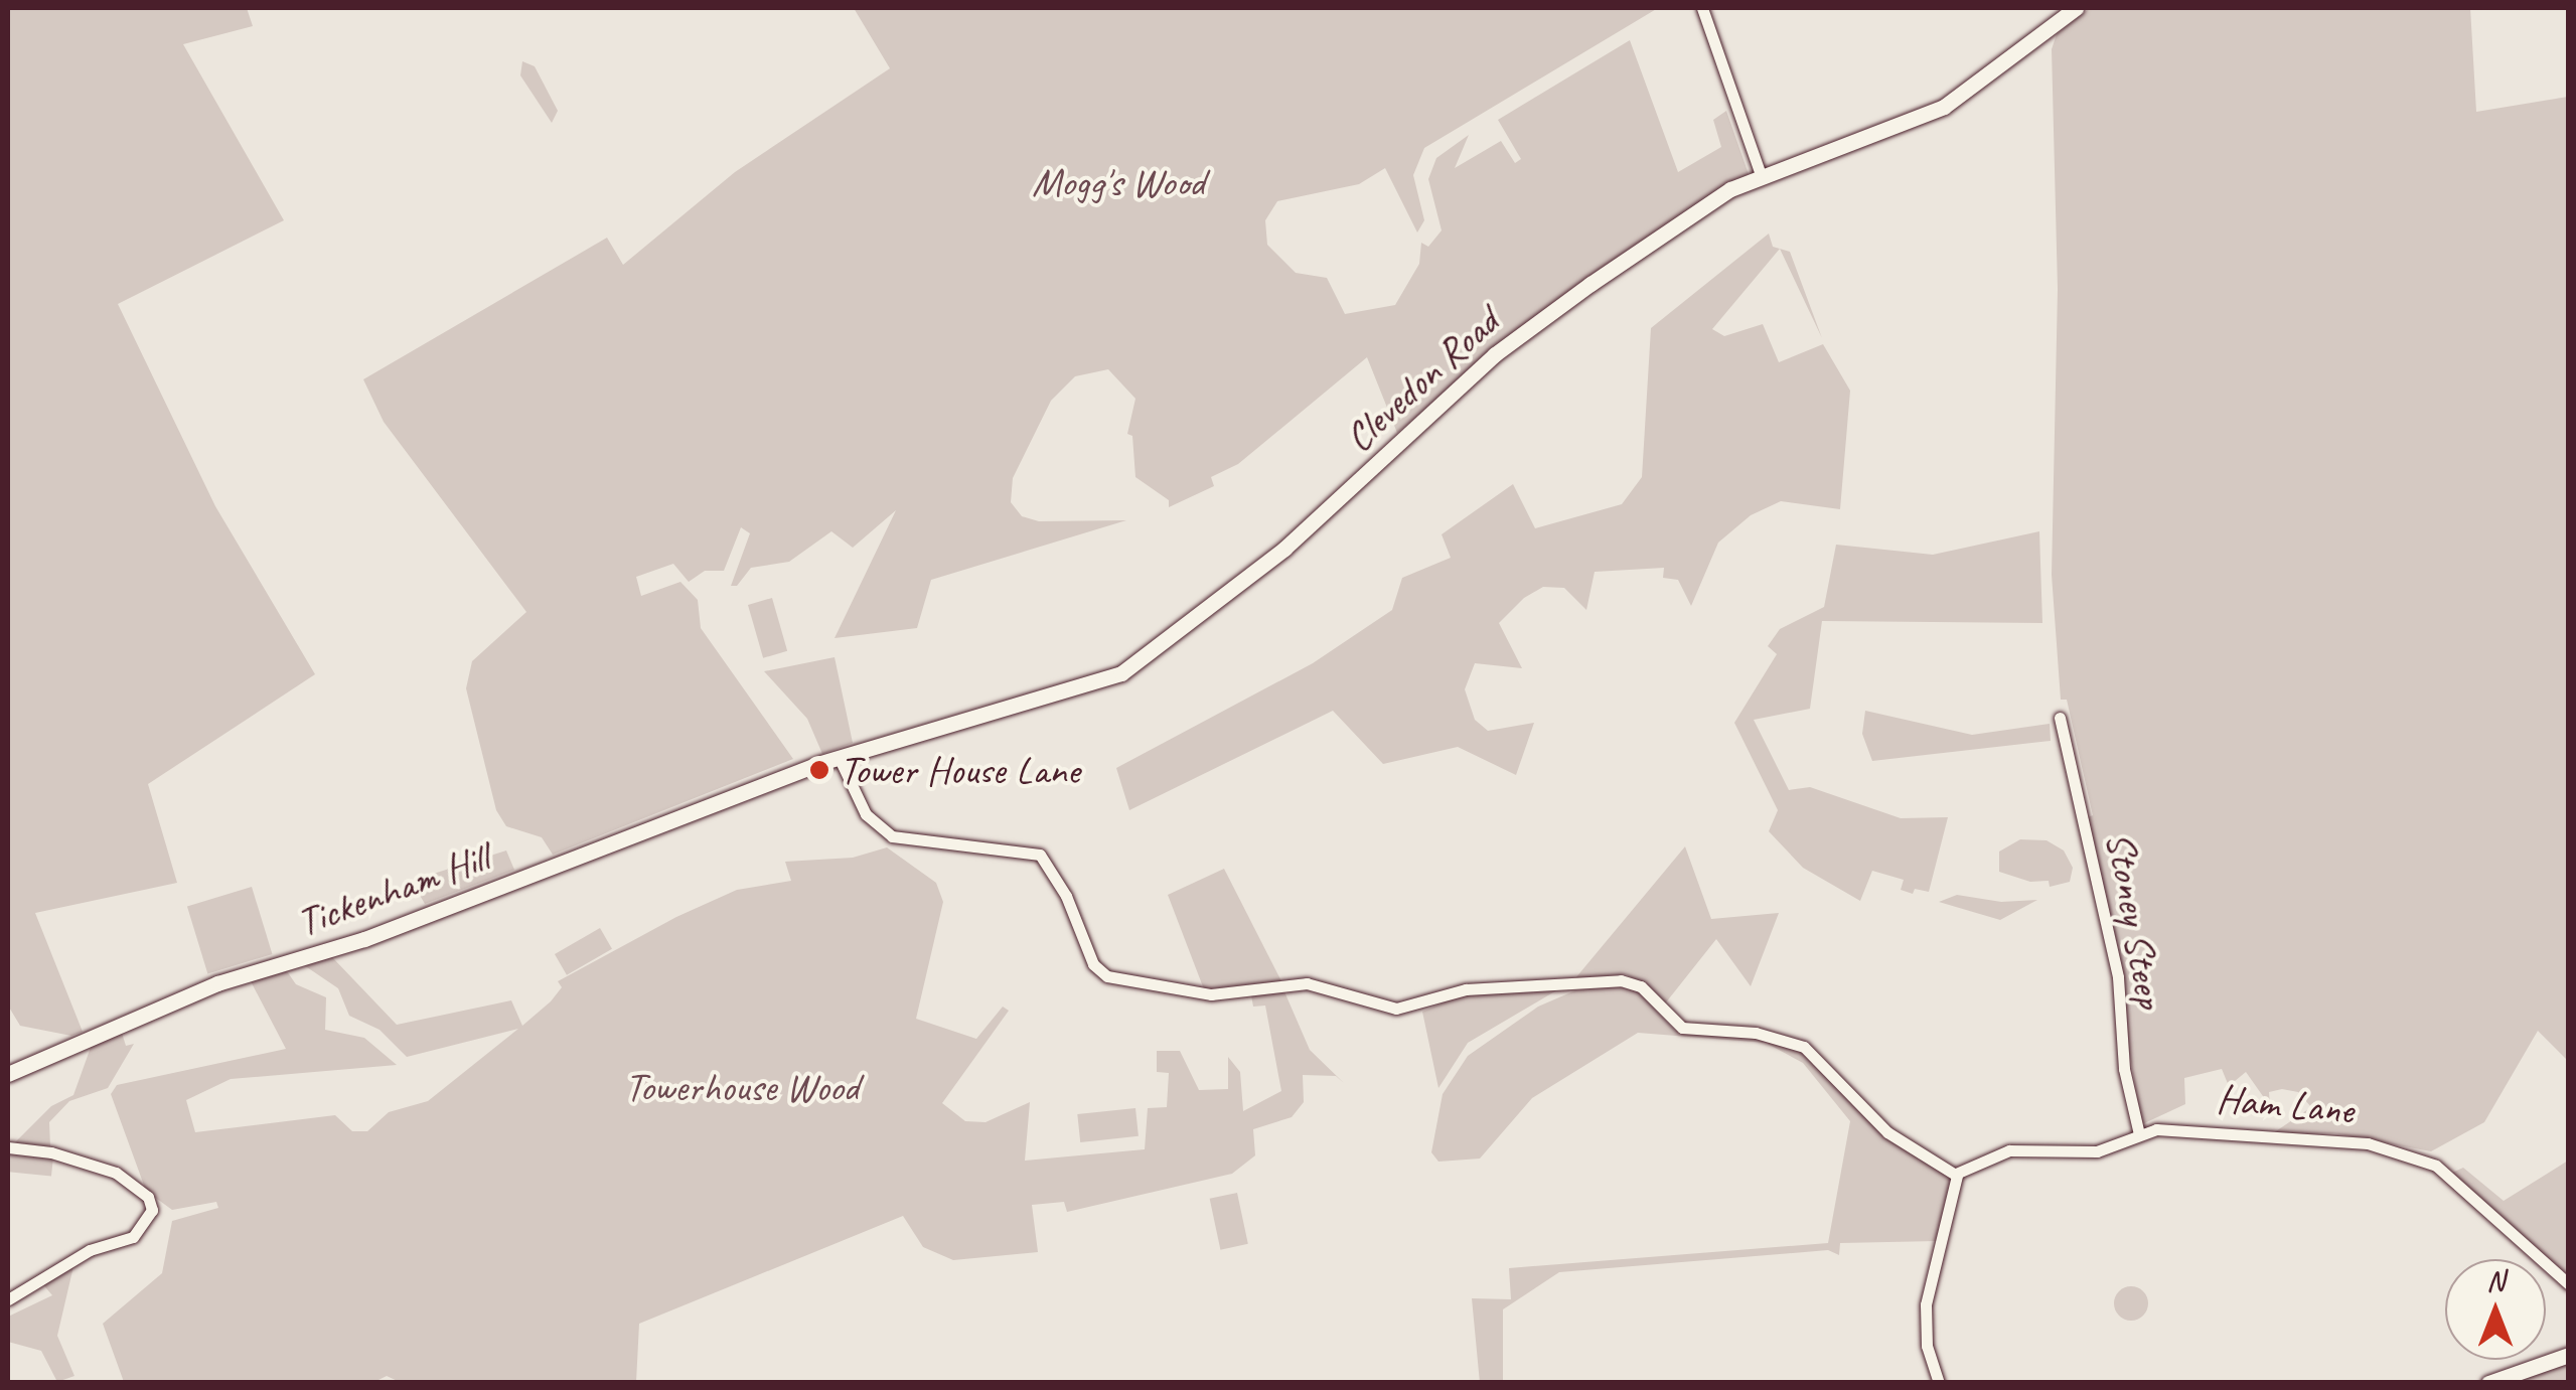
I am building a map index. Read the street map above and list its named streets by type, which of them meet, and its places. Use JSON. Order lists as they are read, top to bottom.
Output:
{
  "streets": {
    "main road": ["Clevedon Road", "Tickenham Hill"],
    "street": ["Stoney Steep", "Ham Lane"]
  },
  "crossings": [
    ["Clevedon Road", "Tickenham Hill"],
    ["Stoney Steep", "Ham Lane"]
  ],
  "parks": ["Mogg's Wood", "Towerhouse Wood"],
  "places": ["Tower House Lane"],
  "north": "top"
}
